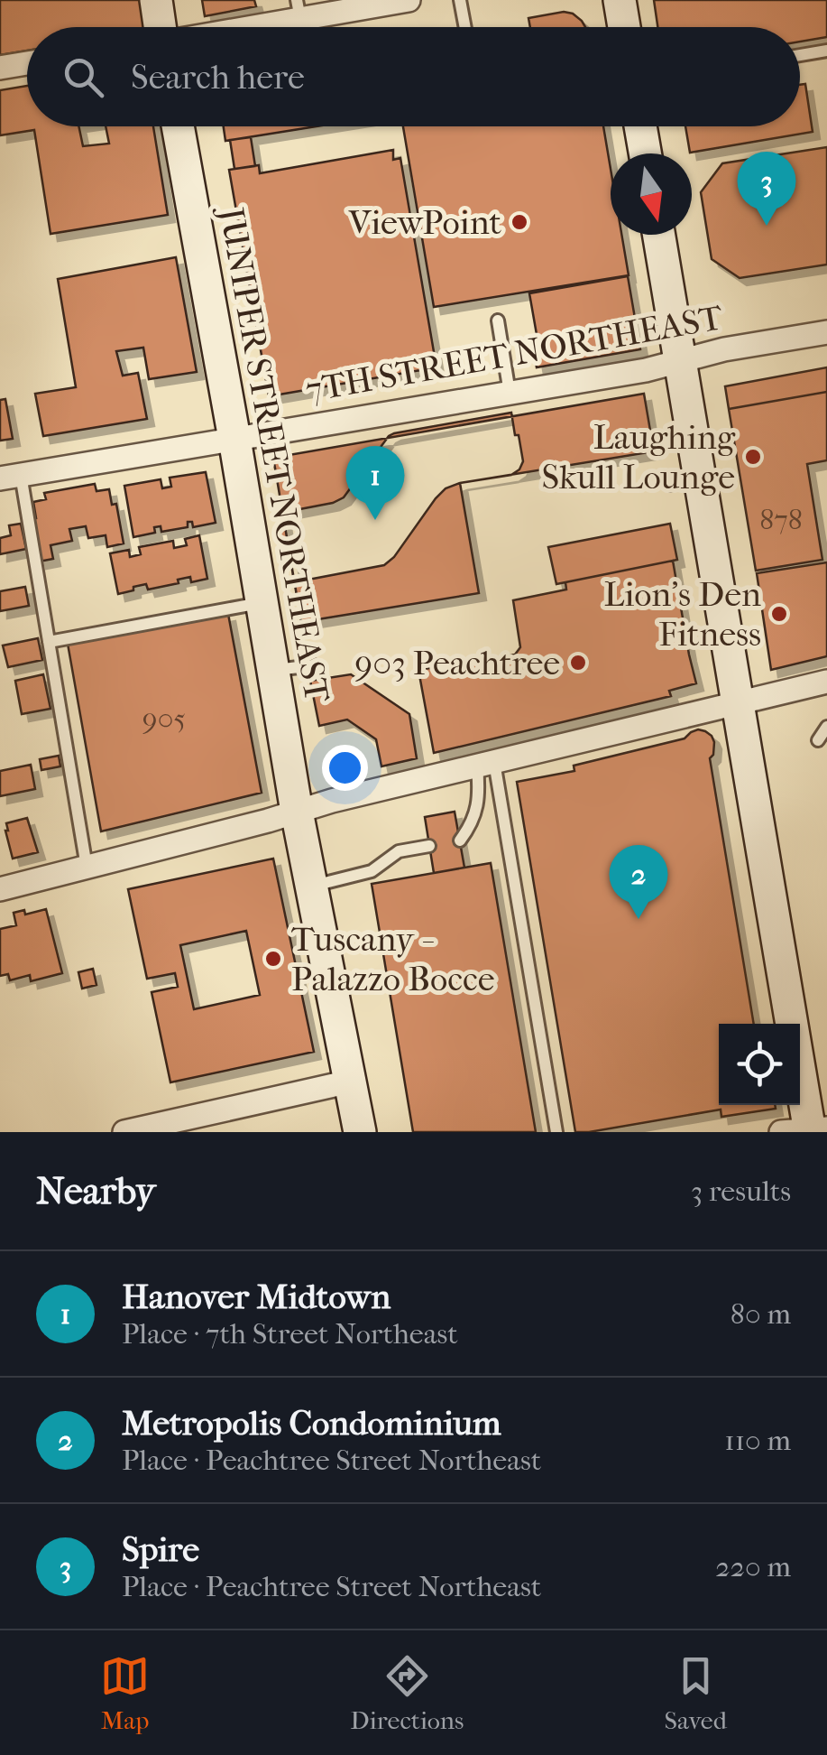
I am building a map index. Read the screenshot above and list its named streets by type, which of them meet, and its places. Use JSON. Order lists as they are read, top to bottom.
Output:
{
  "streets": {
    "main road": ["JUNIPER STREET NORTHEAST"],
    "street": ["7TH STREET NORTHEAST"]
  },
  "crossings": [
    ["7TH STREET NORTHEAST", "JUNIPER STREET NORTHEAST"]
  ],
  "places": [
    "ViewPoint",
    "Laughing Skull Lounge",
    "Lion's Den Fitness",
    "903 Peachtree",
    "Tuscany - Palazzo Bocce"
  ],
  "house_numbers": ["878", "905"],
  "north": "bottom",
  "page": {
    "search": "Search here",
    "pins": ["3", "1", "2"],
    "heading": ["Nearby", "3 results"],
    "list": [
      {
        "mark": "1",
        "name": "Hanover Midtown",
        "note": "Place · 7th Street Northeast",
        "value": "80 m"
      },
      {
        "mark": "2",
        "name": "Metropolis Condominium",
        "note": "Place · Peachtree Street Northeast",
        "value": "110 m"
      },
      {
        "mark": "3",
        "name": "Spire",
        "note": "Place · Peachtree Street Northeast",
        "value": "220 m"
      }
    ],
    "nav": ["Map", "Directions", "Saved"]
  }
}
